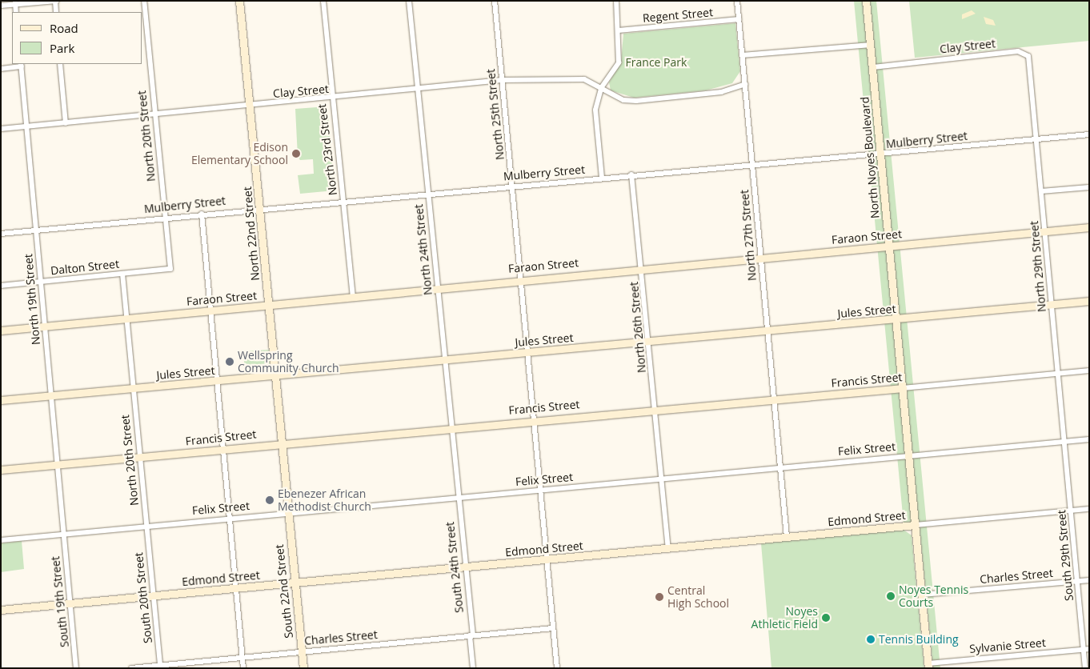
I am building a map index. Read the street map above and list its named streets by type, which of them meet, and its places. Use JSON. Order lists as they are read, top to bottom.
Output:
{
  "streets": {
    "main road": [
      "North Noyes Boulevard",
      "North 22nd Street",
      "Faraon Street",
      "Jules Street",
      "Francis Street",
      "Edmond Street",
      "South 22nd Street"
    ],
    "street": [
      "Regent Street",
      "Clay Street",
      "North 25th Street",
      "North 20th Street",
      "Mulberry Street",
      "North 23rd Street",
      "North 27th Street",
      "North 24th Street",
      "North 29th Street",
      "Dalton Street",
      "North 19th Street",
      "North 26th Street",
      "Felix Street",
      "South 29th Street",
      "South 24th Street",
      "Charles Street",
      "South 20th Street",
      "South 19th Street",
      "Sylvanie Street"
    ]
  },
  "crossings": [
    ["Regent Street", "North 27th Street"],
    ["Clay Street", "North 25th Street"],
    ["Clay Street", "North 20th Street"],
    ["Clay Street", "North 23rd Street"],
    ["Clay Street", "North Noyes Boulevard"],
    ["Clay Street", "North 22nd Street"],
    ["Clay Street", "North 24th Street"],
    ["Clay Street", "North 29th Street"],
    ["Clay Street", "North 19th Street"],
    ["North 25th Street", "Mulberry Street"],
    ["North 25th Street", "Faraon Street"],
    ["North 25th Street", "Jules Street"],
    ["North 25th Street", "Francis Street"],
    ["North 25th Street", "Felix Street"],
    ["North 25th Street", "Edmond Street"],
    ["North 25th Street", "Charles Street"],
    ["North 20th Street", "Mulberry Street"],
    ["North 20th Street", "Faraon Street"],
    ["North 20th Street", "Dalton Street"],
    ["North 20th Street", "Jules Street"],
    ["North 20th Street", "Francis Street"],
    ["North 20th Street", "Felix Street"],
    ["North 20th Street", "South 20th Street"],
    ["Mulberry Street", "North 23rd Street"],
    ["Mulberry Street", "North Noyes Boulevard"],
    ["Mulberry Street", "North 22nd Street"],
    ["Mulberry Street", "North 27th Street"],
    ["Mulberry Street", "North 24th Street"],
    ["Mulberry Street", "North 29th Street"],
    ["Mulberry Street", "North 19th Street"],
    ["Mulberry Street", "North 26th Street"],
    ["North 23rd Street", "Faraon Street"],
    ["North Noyes Boulevard", "Faraon Street"],
    ["North Noyes Boulevard", "Jules Street"],
    ["North Noyes Boulevard", "Francis Street"],
    ["North Noyes Boulevard", "Felix Street"],
    ["North Noyes Boulevard", "Edmond Street"],
    ["North Noyes Boulevard", "Charles Street"],
    ["North Noyes Boulevard", "Sylvanie Street"],
    ["North 22nd Street", "Faraon Street"],
    ["North 22nd Street", "Jules Street"],
    ["North 22nd Street", "Francis Street"],
    ["North 22nd Street", "Felix Street"],
    ["North 22nd Street", "South 22nd Street"],
    ["North 27th Street", "Faraon Street"],
    ["North 27th Street", "Jules Street"],
    ["North 27th Street", "Francis Street"],
    ["North 27th Street", "Felix Street"],
    ["North 27th Street", "Edmond Street"],
    ["Faraon Street", "North 24th Street"],
    ["Faraon Street", "North 29th Street"],
    ["Faraon Street", "North 19th Street"],
    ["Faraon Street", "North 26th Street"],
    ["North 24th Street", "Jules Street"],
    ["North 24th Street", "Francis Street"],
    ["North 24th Street", "Felix Street"],
    ["North 24th Street", "South 24th Street"],
    ["North 29th Street", "Jules Street"],
    ["North 29th Street", "Francis Street"],
    ["North 29th Street", "Felix Street"],
    ["North 29th Street", "South 29th Street"],
    ["Dalton Street", "North 19th Street"],
    ["North 19th Street", "Jules Street"],
    ["North 19th Street", "Francis Street"],
    ["North 19th Street", "Felix Street"],
    ["North 19th Street", "South 19th Street"],
    ["Jules Street", "North 26th Street"],
    ["North 26th Street", "Francis Street"],
    ["North 26th Street", "Felix Street"],
    ["North 26th Street", "Edmond Street"],
    ["Felix Street", "South 29th Street"],
    ["Felix Street", "South 24th Street"],
    ["Felix Street", "South 22nd Street"],
    ["Felix Street", "South 20th Street"],
    ["Felix Street", "South 19th Street"],
    ["Edmond Street", "South 29th Street"],
    ["Edmond Street", "South 24th Street"],
    ["Edmond Street", "South 22nd Street"],
    ["Edmond Street", "South 20th Street"],
    ["Edmond Street", "South 19th Street"],
    ["South 29th Street", "Charles Street"],
    ["South 29th Street", "Sylvanie Street"],
    ["South 24th Street", "Charles Street"],
    ["Charles Street", "South 22nd Street"],
    ["Charles Street", "South 20th Street"]
  ],
  "parks": ["France Park"],
  "places": [
    "Edison Elementary School",
    "Wellspring Community Church",
    "Ebenezer African Methodist Church",
    "Noyes Tennis Courts",
    "Central High School",
    "Noyes Athletic Field",
    "Tennis Building"
  ],
  "legend": ["Road", "Park"]
}
